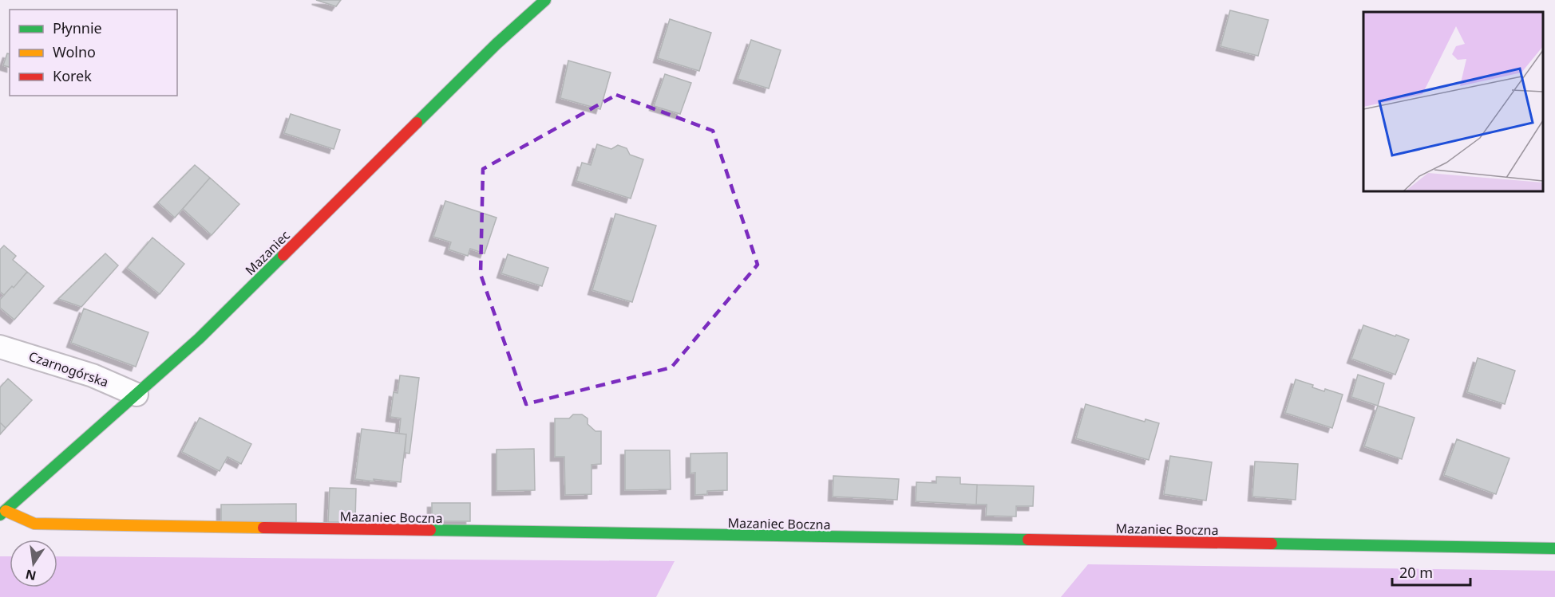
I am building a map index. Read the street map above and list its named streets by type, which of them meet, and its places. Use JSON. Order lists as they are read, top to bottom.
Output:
{
  "streets": {
    "street": ["Mazaniec", "Czarnogórska", "Mazaniec Boczna"]
  },
  "crossings": [
    ["Mazaniec", "Czarnogórska"],
    ["Mazaniec", "Mazaniec Boczna"]
  ],
  "legend": ["Płynnie", "Wolno", "Korek"],
  "scale_bar": "20 m",
  "north": "bottom"
}
